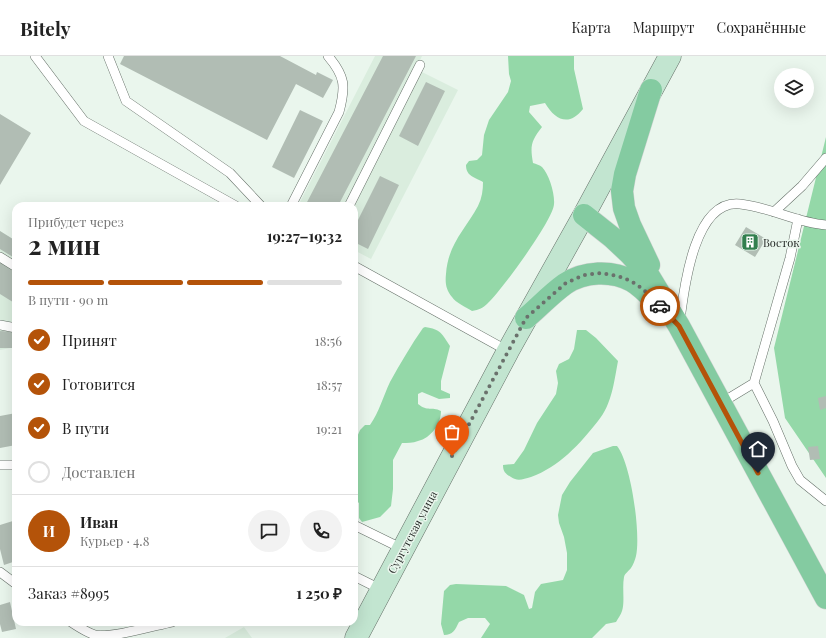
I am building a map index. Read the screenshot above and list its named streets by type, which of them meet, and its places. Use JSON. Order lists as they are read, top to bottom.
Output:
{
  "streets": {
    "main road": ["Сургутская улица"]
  },
  "places": {
    "building": ["Восток"]
  },
  "page": {
    "header": "Bitely",
    "nav": ["Карта", "Маршрут", "Сохранённые"],
    "heading": ["2 мин", "Прибудет через", "19:27–19:32"],
    "panel": [
      "Иван",
      "Курьер · 4.8",
      "Заказ #8995",
      "1 250 ₽"
    ],
    "bar": "В пути · 90 m",
    "list": [
      ["Принят", "18:56"],
      ["Готовится", "18:57"],
      ["В пути", "19:21"],
      "Доставлен"
    ],
    "round": "И"
  }
}
